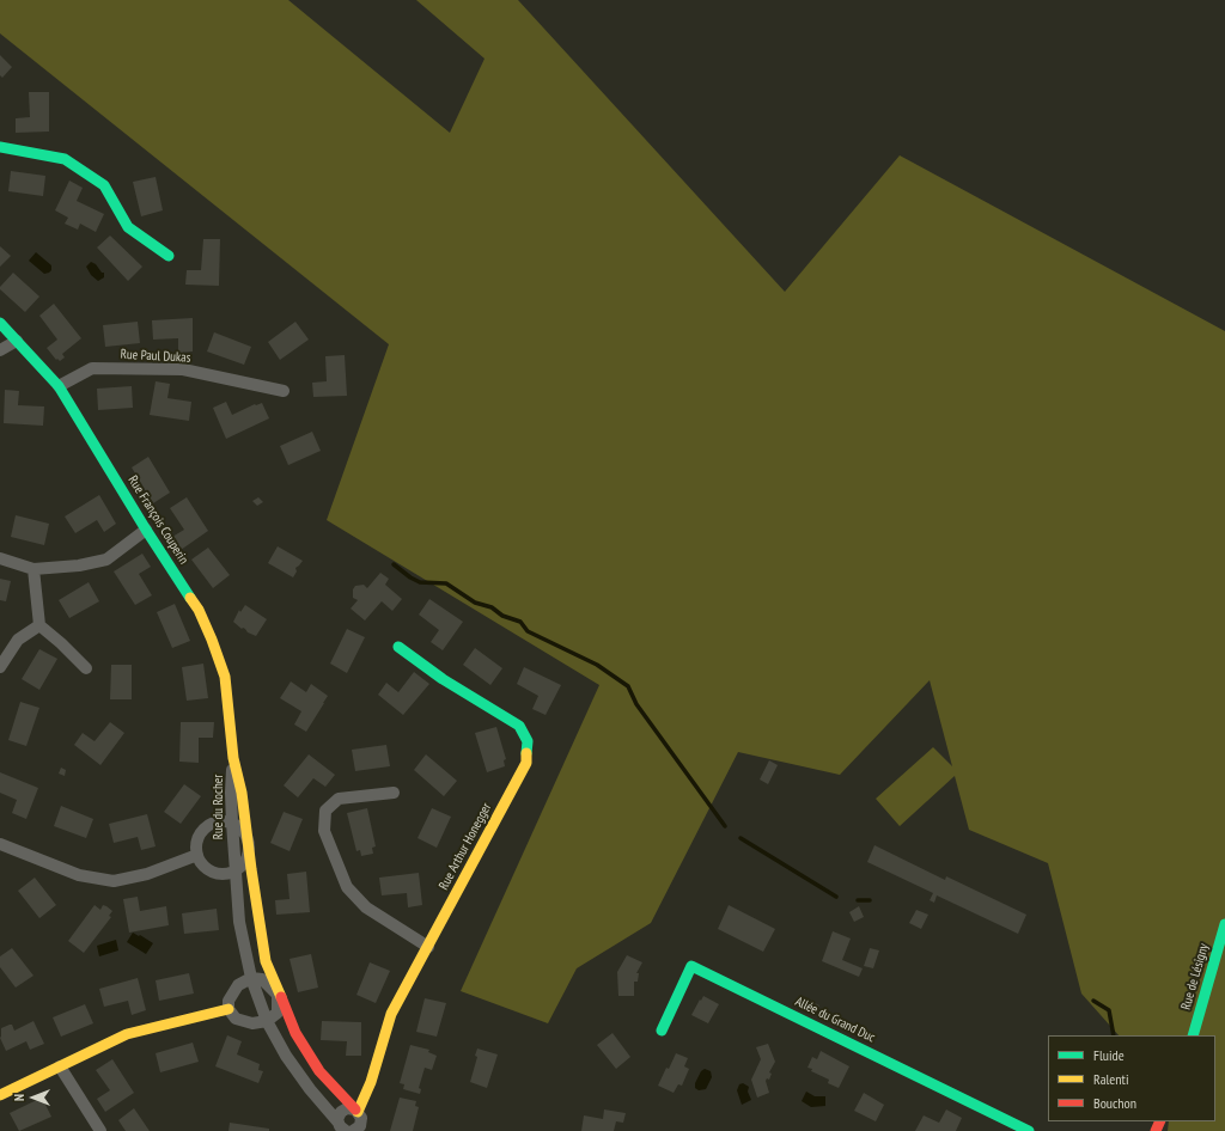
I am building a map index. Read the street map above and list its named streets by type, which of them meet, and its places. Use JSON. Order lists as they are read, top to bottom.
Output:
{
  "streets": {
    "street": [
      "Rue Paul Dukas",
      "Rue François Couperin",
      "Rue du Rocher",
      "Rue Arthur Honegger",
      "Rue de Lésigny",
      "Allée du Grand Duc"
    ]
  },
  "crossings": [
    ["Rue Paul Dukas", "Rue François Couperin"],
    ["Rue François Couperin", "Rue du Rocher"],
    ["Rue du Rocher", "Rue Arthur Honegger"]
  ],
  "legend": ["Fluide", "Ralenti", "Bouchon"],
  "north": "left"
}
